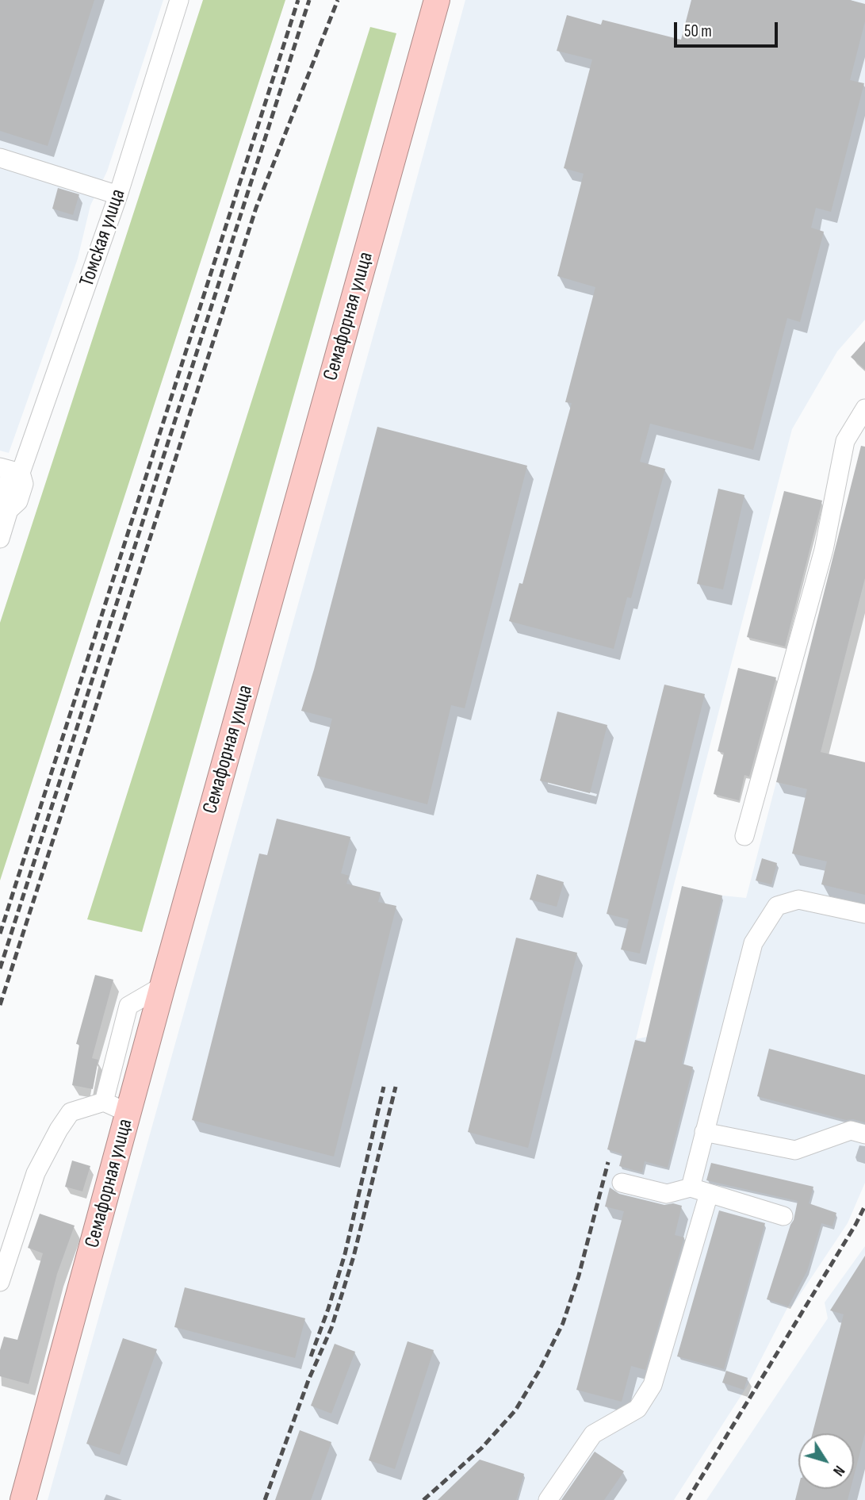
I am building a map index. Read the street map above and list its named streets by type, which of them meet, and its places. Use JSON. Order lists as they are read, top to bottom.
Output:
{
  "streets": {
    "highway": ["Семафорная улица"],
    "street": ["Томская улица"]
  },
  "scale_bar": "50 m",
  "north": "bottom right"
}
